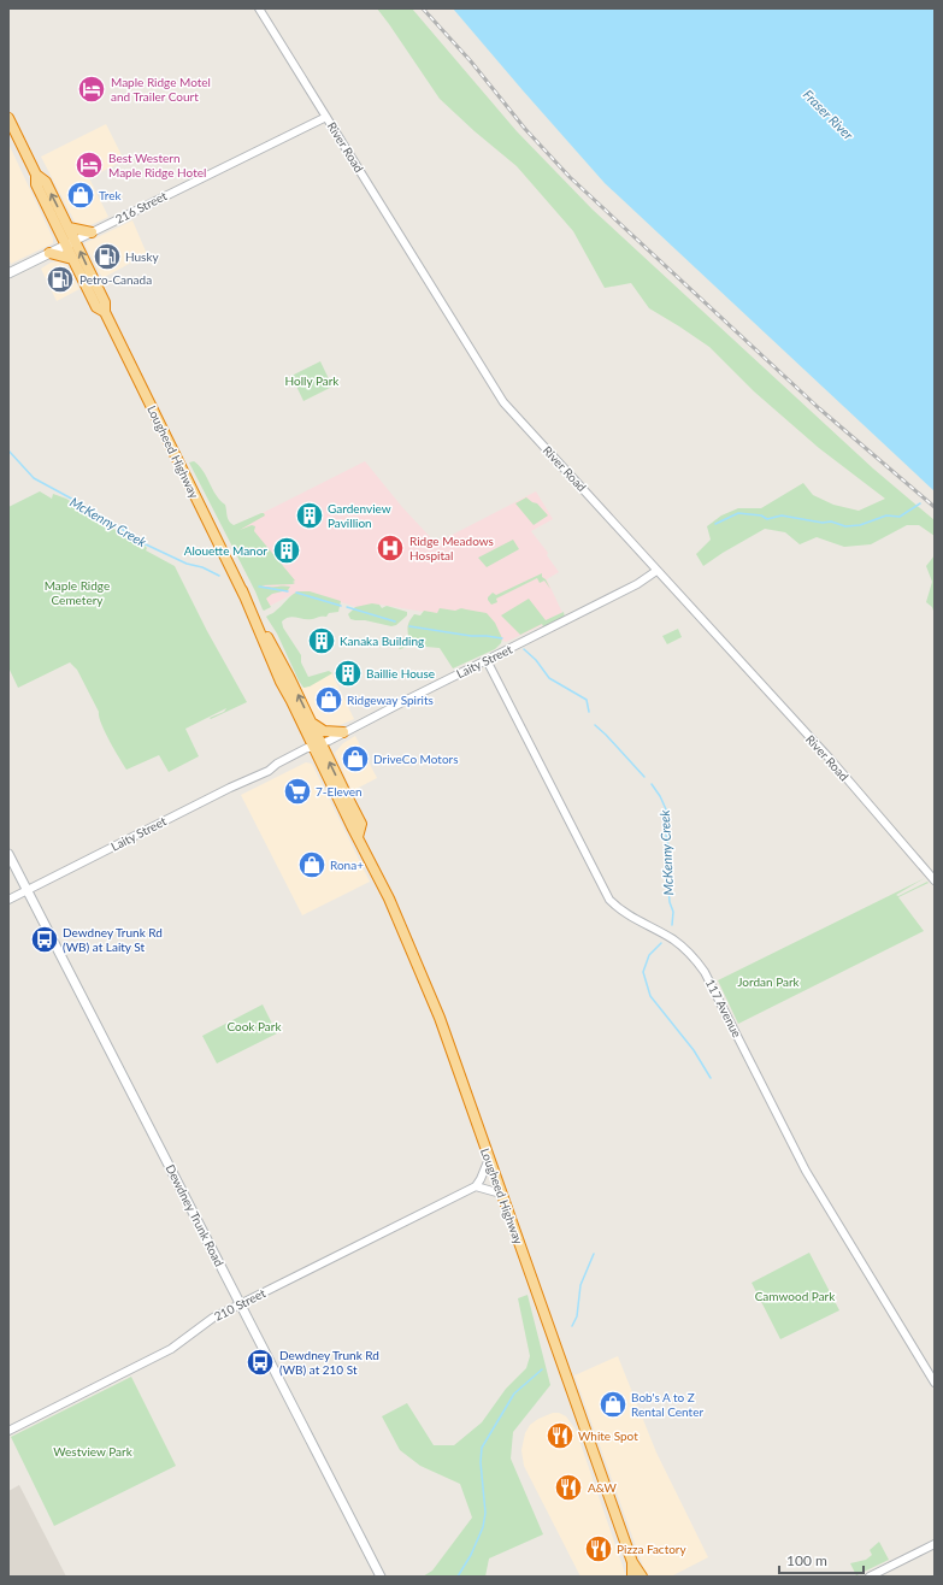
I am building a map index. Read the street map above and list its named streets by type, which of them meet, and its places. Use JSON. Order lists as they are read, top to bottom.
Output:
{
  "streets": {
    "highway": ["Lougheed Highway"],
    "main road": ["216 Street", "Dewdney Trunk Road"],
    "street": [
      "River Road",
      "Laity Street",
      "117 Avenue",
      "210 Street"
    ]
  },
  "crossings": [
    ["River Road", "216 Street"],
    ["River Road", "Laity Street"],
    ["216 Street", "Lougheed Highway"],
    ["Lougheed Highway", "Laity Street"],
    ["Laity Street", "117 Avenue"],
    ["Laity Street", "Dewdney Trunk Road"],
    ["Dewdney Trunk Road", "210 Street"]
  ],
  "water": ["Fraser River", "McKenny Creek"],
  "parks": [
    "Holly Park",
    "Maple Ridge Cemetery",
    "Jordan Park",
    "Cook Park",
    "Camwood Park",
    "Westview Park"
  ],
  "places": {
    "hotel": ["Maple Ridge Motel and Trailer Court", "Best Western Maple Ridge Hotel"],
    "shop": [
      "Trek",
      "Ridgeway Spirits",
      "DriveCo Motors",
      "Rona+",
      "Bob's A to Z Rental Center"
    ],
    "fuel station": ["Husky", "Petro-Canada"],
    "building": [
      "Gardenview Pavillion",
      "Alouette Manor",
      "Kanaka Building",
      "Baillie House"
    ],
    "hospital": ["Ridge Meadows Hospital"],
    "supermarket": ["7-Eleven"],
    "bus stop": ["Dewdney Trunk Rd (WB) at Laity St", "Dewdney Trunk Rd (WB) at 210 St"],
    "restaurant": ["White Spot", "A&W", "Pizza Factory"]
  },
  "scale_bar": "100 m"
}
